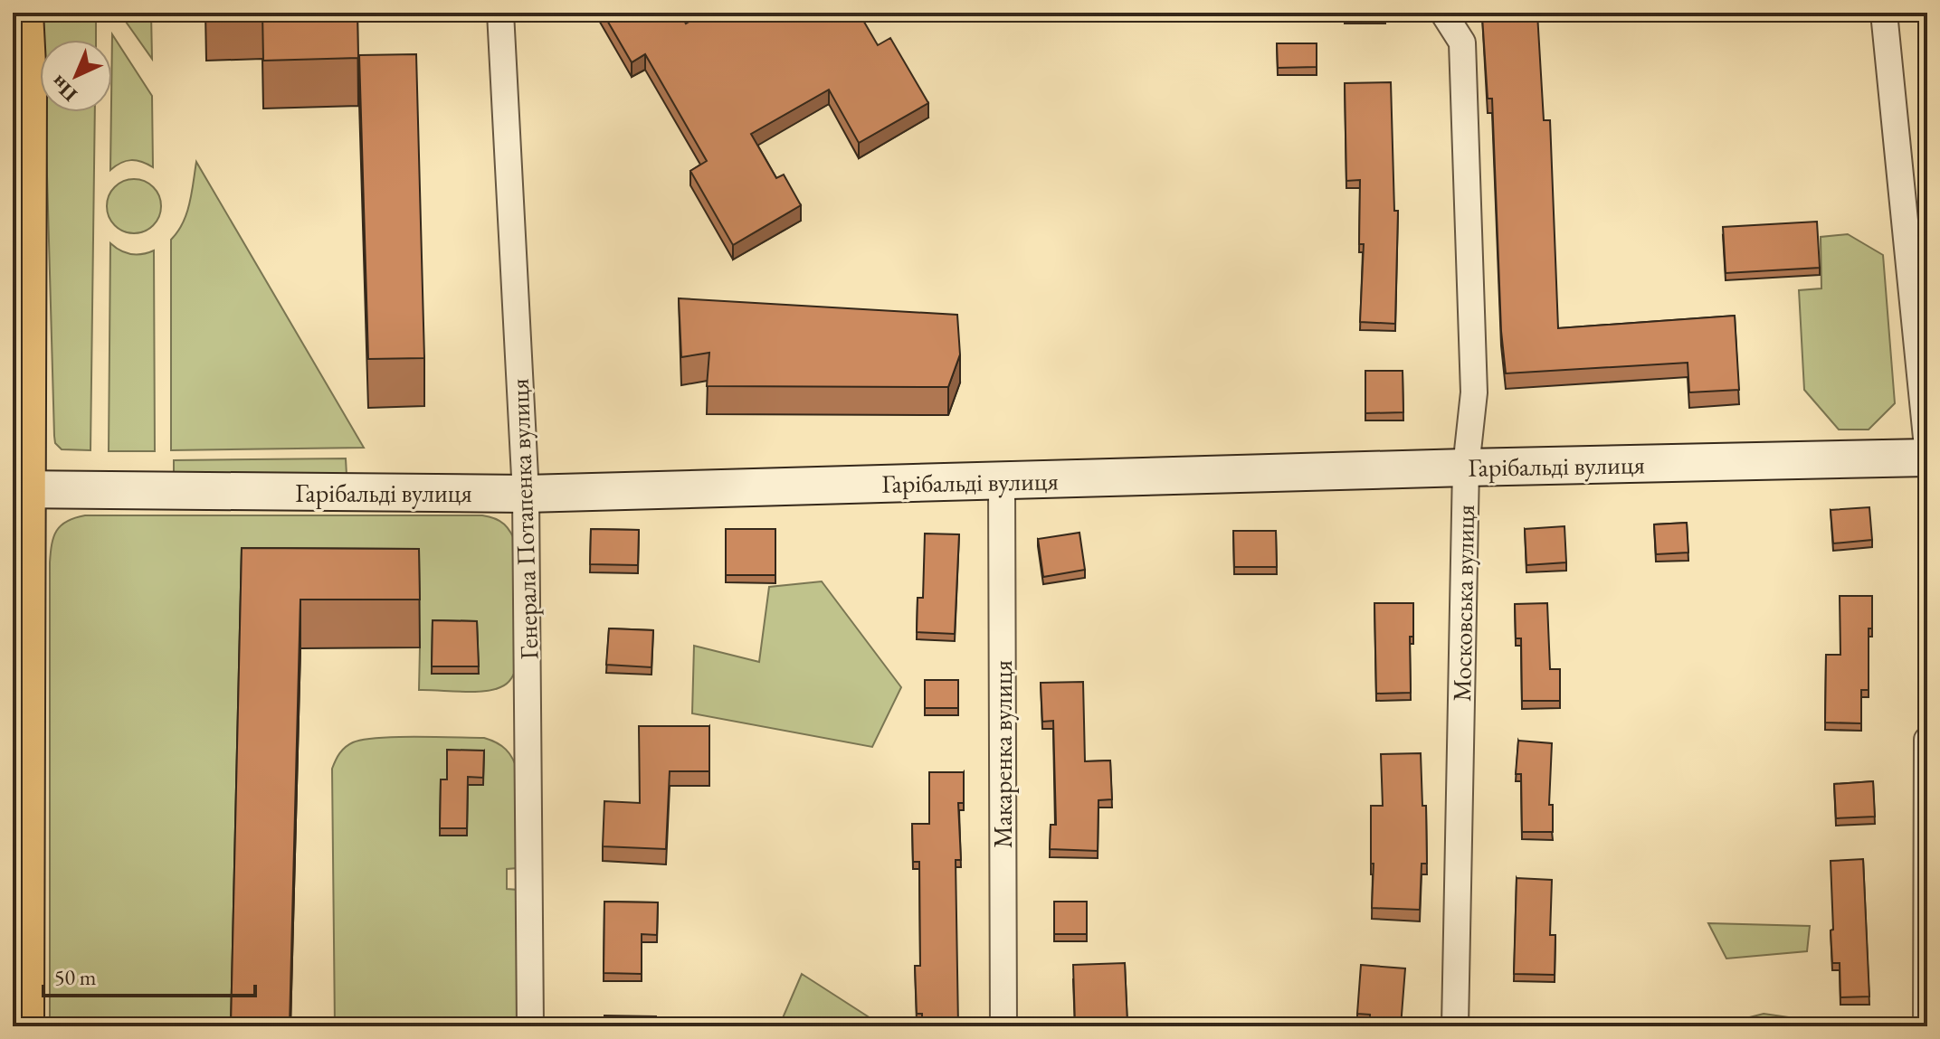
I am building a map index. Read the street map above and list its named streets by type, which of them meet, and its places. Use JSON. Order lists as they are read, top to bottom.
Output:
{
  "streets": {
    "street": [
      "Гарібальді вулиця",
      "Генерала Потапенка вулиця",
      "Московська вулиця",
      "Макаренка вулиця"
    ]
  },
  "crossings": [
    ["Гарібальді вулиця", "Генерала Потапенка вулиця"],
    ["Гарібальді вулиця", "Московська вулиця"],
    ["Гарібальді вулиця", "Макаренка вулиця"]
  ],
  "scale_bar": "50 m",
  "north": "bottom left"
}
